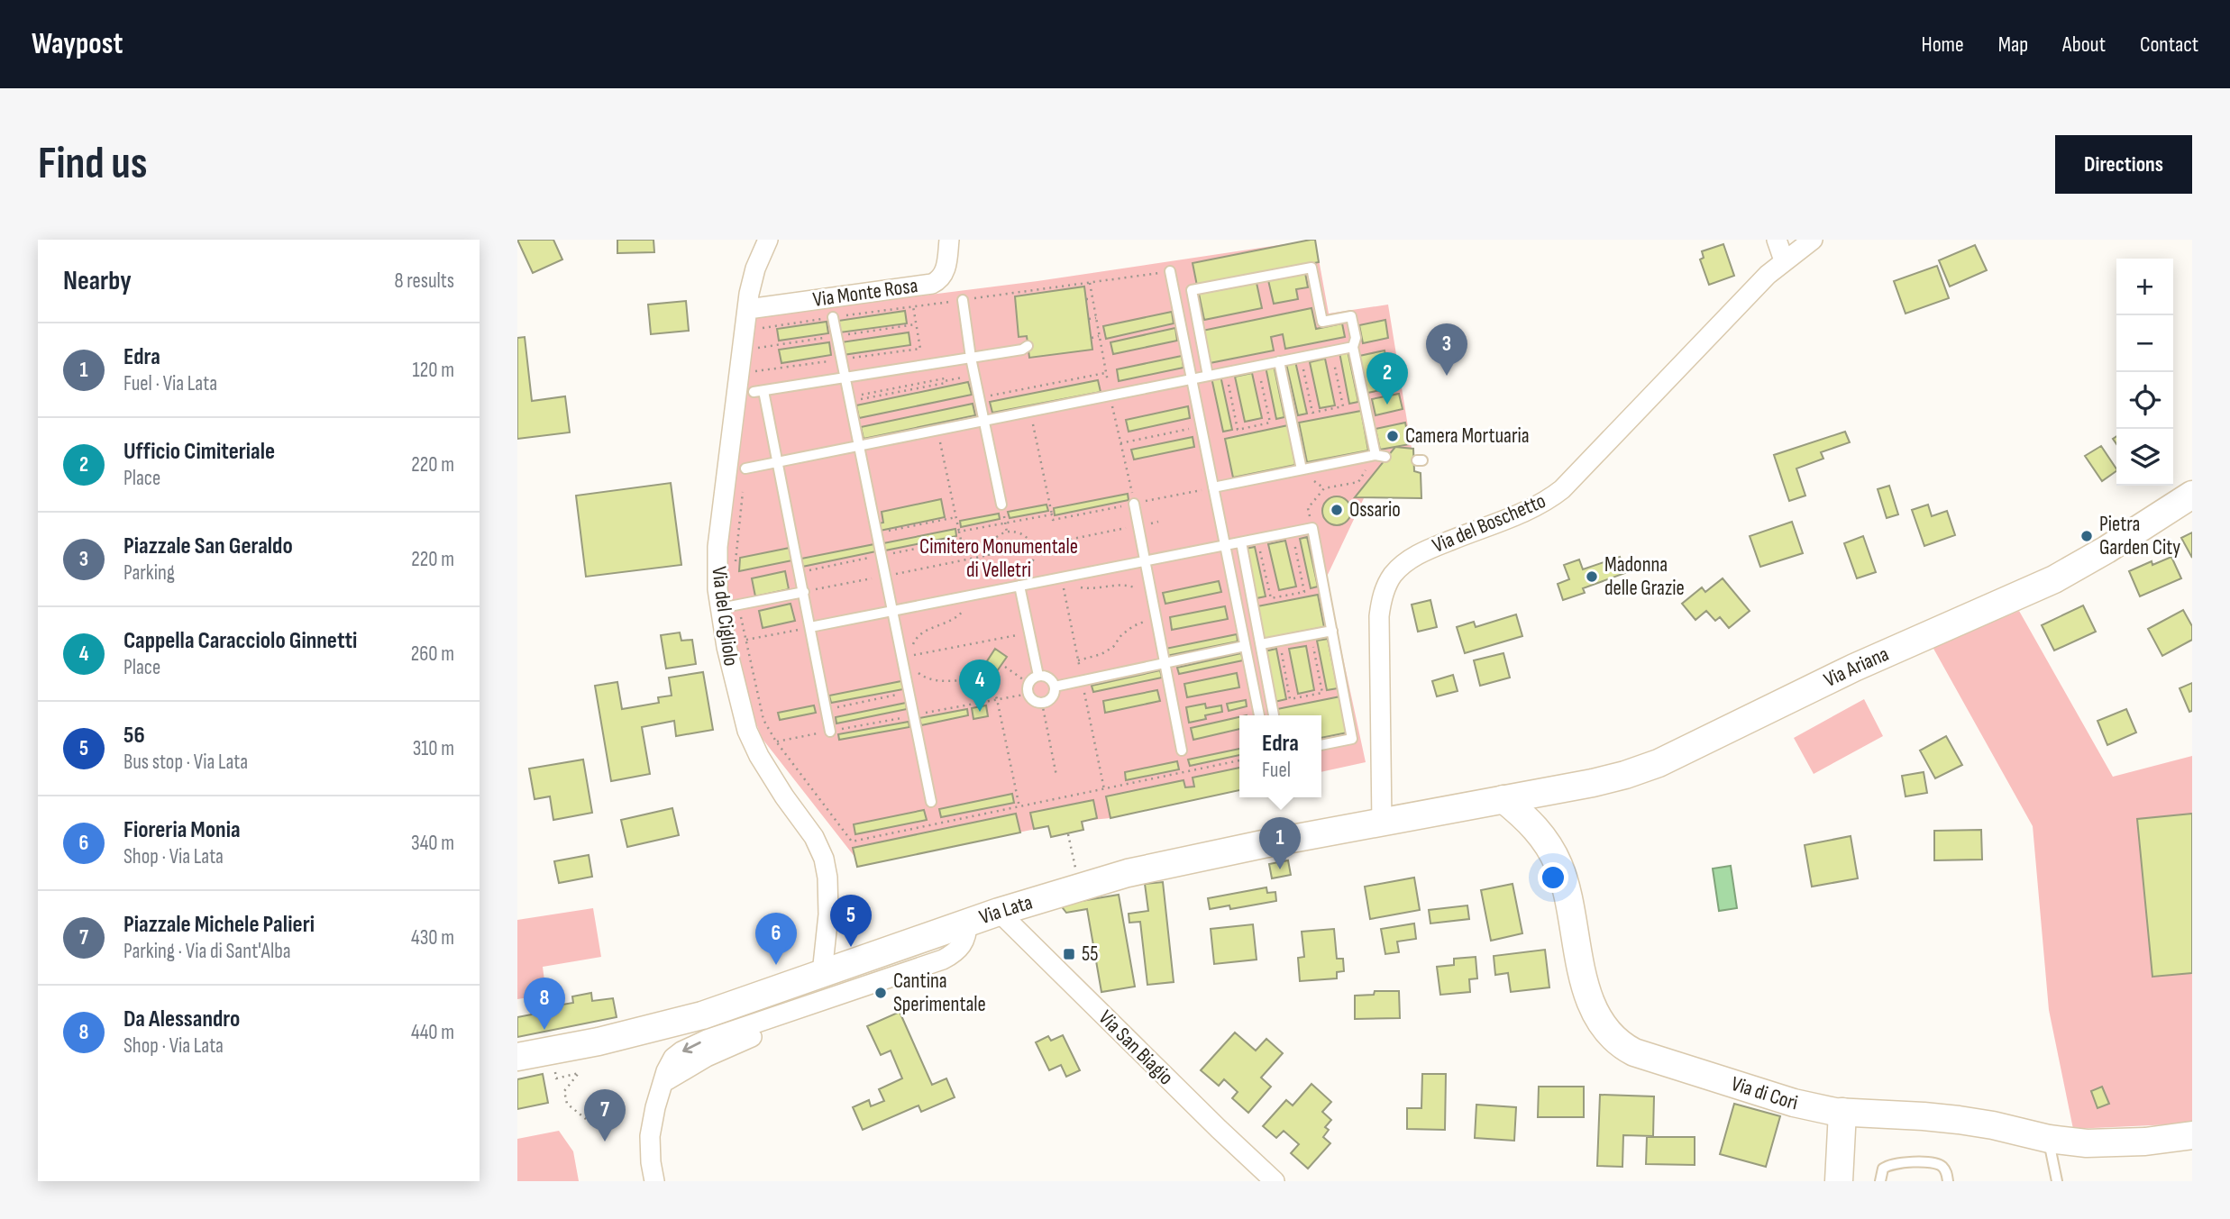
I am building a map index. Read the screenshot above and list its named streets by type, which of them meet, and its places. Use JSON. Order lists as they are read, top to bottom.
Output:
{
  "streets": {
    "main road": ["Via Ariana", "Via Lata", "Via di Cori"],
    "street": [
      "Via Monte Rosa",
      "Via del Boschetto",
      "Via del Cigliolo",
      "Via San Biagio"
    ]
  },
  "crossings": [
    ["Via Monte Rosa", "Via del Cigliolo"],
    ["Via del Boschetto", "Via Lata"],
    ["Via del Cigliolo", "Via Lata"],
    ["Via Ariana", "Via Lata"],
    ["Via Ariana", "Via di Cori"],
    ["Via Lata", "Via San Biagio"],
    ["Via Lata", "Via di Cori"]
  ],
  "parks": ["Cimitero Monumentale di Velletri"],
  "places": {
    "other": [
      "Camera Mortuaria",
      "Ossario",
      "Pietra Garden City",
      "Madonna delle Grazie",
      "Cantina Sperimentale"
    ],
    "transit": ["55"]
  },
  "page": {
    "header": "Waypost",
    "nav": [
      "Home",
      "Map",
      "About",
      "Contact"
    ],
    "buttons": "Directions",
    "title": "Find us",
    "heading": ["Nearby", "8 results"],
    "map_buttons": ["+", "−"],
    "list": [
      {
        "mark": "1",
        "name": "Edra",
        "note": "Fuel · Via Lata",
        "value": "120 m"
      },
      {
        "mark": "2",
        "name": "Ufficio Cimiteriale",
        "note": "Place",
        "value": "220 m"
      },
      {
        "mark": "3",
        "name": "Piazzale San Geraldo",
        "note": "Parking",
        "value": "220 m"
      },
      {
        "mark": "4",
        "name": "Cappella Caracciolo Ginnetti",
        "note": "Place",
        "value": "260 m"
      },
      {
        "mark": "5",
        "name": "56",
        "note": "Bus stop · Via Lata",
        "value": "310 m"
      },
      {
        "mark": "6",
        "name": "Fioreria Monia",
        "note": "Shop · Via Lata",
        "value": "340 m"
      },
      {
        "mark": "7",
        "name": "Piazzale Michele Palieri",
        "note": "Parking · Via di Sant'Alba",
        "value": "430 m"
      },
      {
        "mark": "8",
        "name": "Da Alessandro",
        "note": "Shop · Via Lata",
        "value": "440 m"
      }
    ],
    "pins": [
      "3",
      "2",
      "4",
      "1",
      "5",
      "6",
      "8",
      "7"
    ],
    "popup": ["Edra", "Fuel"]
  }
}
